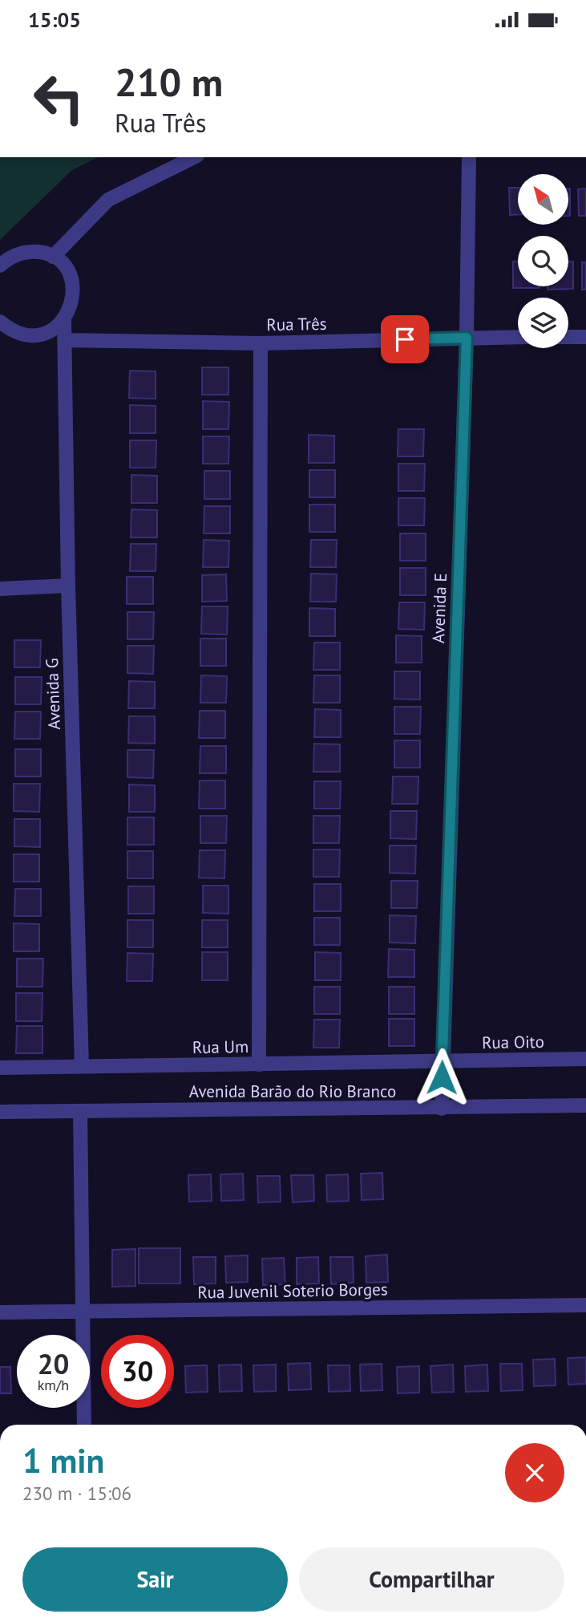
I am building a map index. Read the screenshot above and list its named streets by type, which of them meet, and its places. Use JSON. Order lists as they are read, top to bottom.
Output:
{
  "streets": {
    "street": [
      "Rua Três",
      "Avenida E",
      "Avenida G",
      "Rua Oito",
      "Rua Um",
      "Avenida Barão do Rio Branco",
      "Rua Juvenil Soterio Borges"
    ]
  },
  "crossings": [
    ["Rua Três", "Avenida E"],
    ["Rua Três", "Avenida G"],
    ["Avenida E", "Rua Oito"],
    ["Avenida E", "Rua Um"],
    ["Avenida E", "Avenida Barão do Rio Branco"],
    ["Avenida G", "Rua Um"],
    ["Rua Oito", "Rua Um"]
  ],
  "north": "top left",
  "page": {
    "status": "15:05",
    "turn": ["210 m", "Rua Três"],
    "speed": "20 km/h",
    "limit": "30",
    "heading": ["1 min", "230 m · 15:06"],
    "buttons": ["Sair", "Compartilhar"]
  }
}
